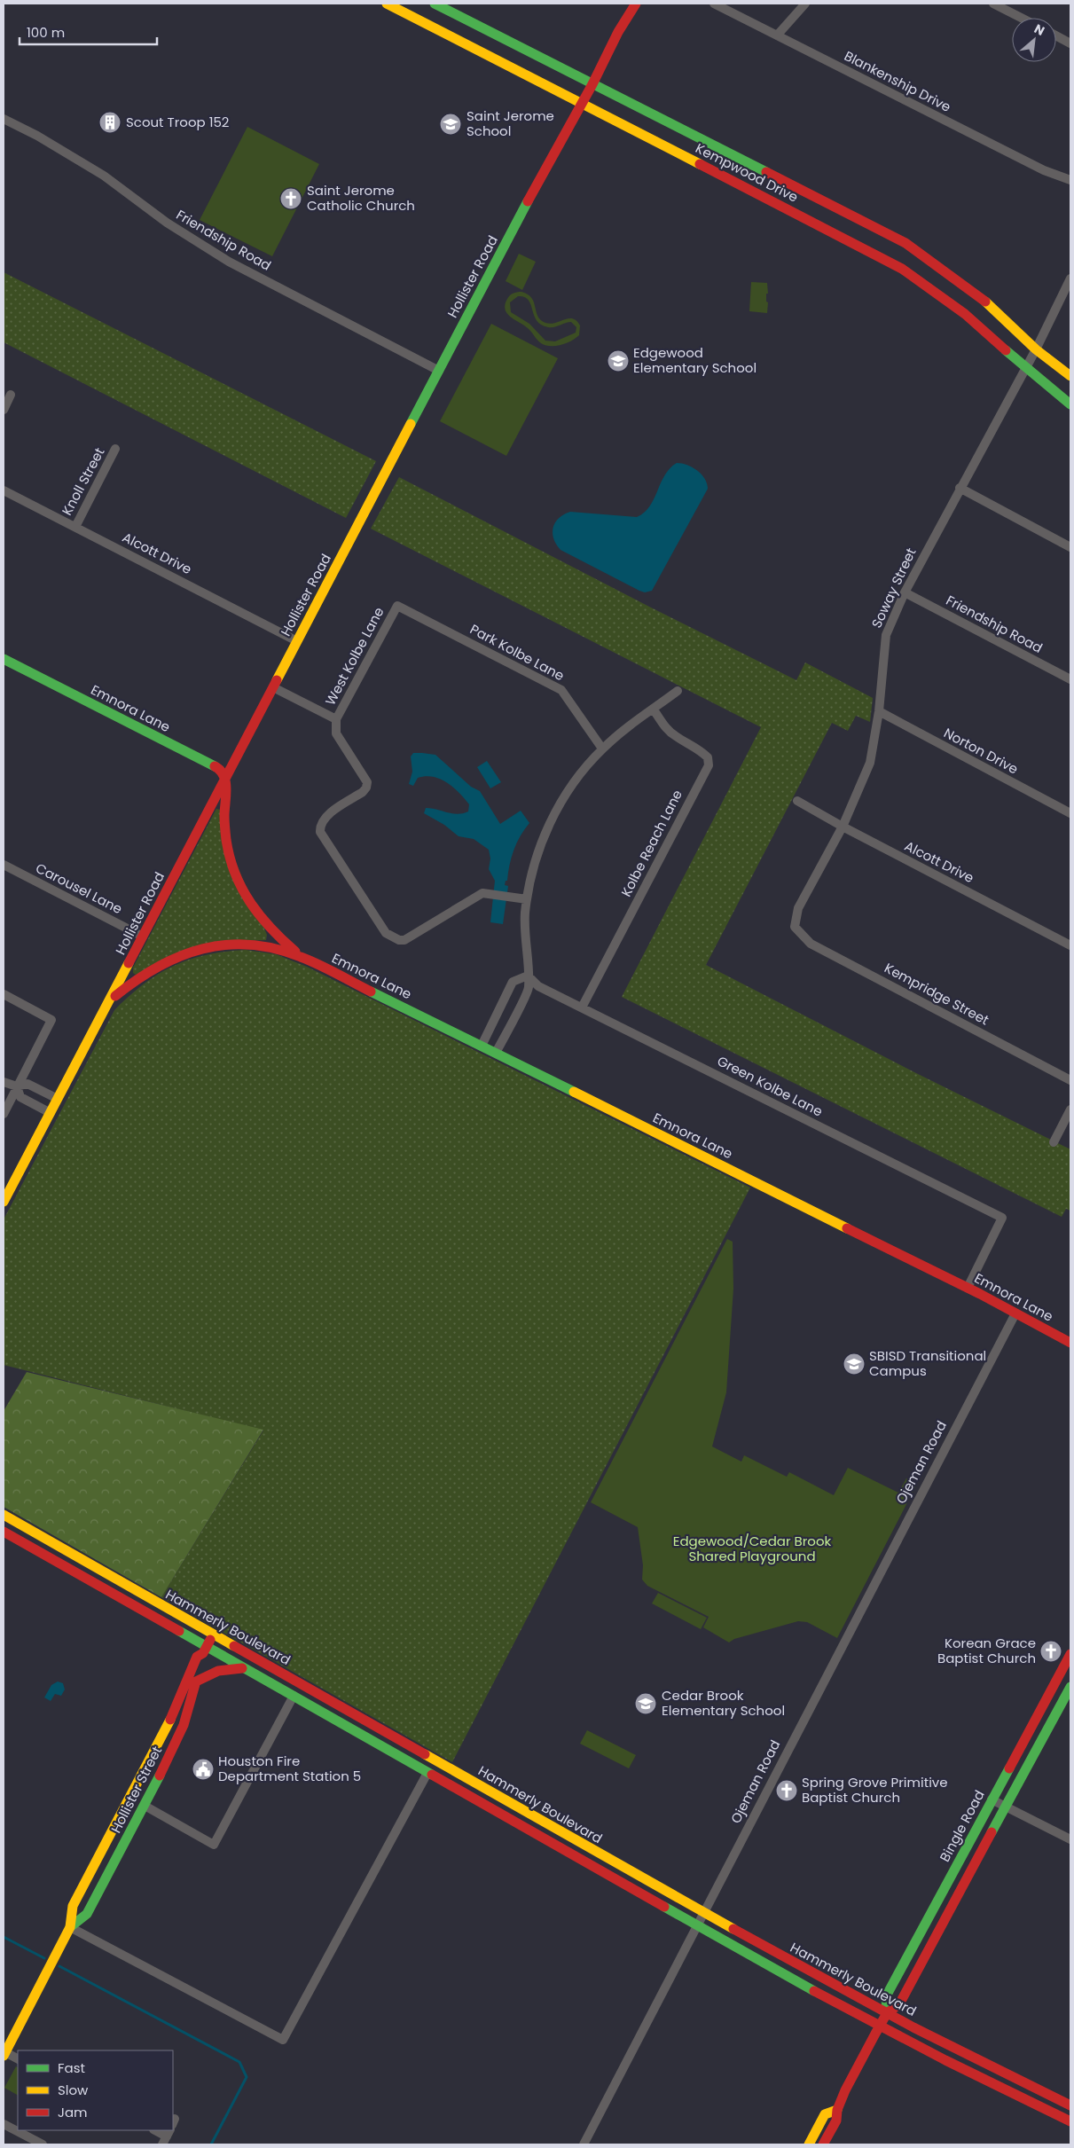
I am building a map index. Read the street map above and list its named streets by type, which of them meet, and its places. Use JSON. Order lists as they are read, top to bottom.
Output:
{
  "streets": {
    "main road": [
      "Kempwood Drive",
      "Hollister Road",
      "Emnora Lane",
      "Hammerly Boulevard",
      "Hollister Street",
      "Bingle Road"
    ],
    "street": [
      "Blankenship Drive",
      "Friendship Road",
      "Knoll Street",
      "Alcott Drive",
      "Soway Street",
      "Park Kolbe Lane",
      "West Kolbe Lane",
      "Norton Drive",
      "Kolbe Reach Lane",
      "Carousel Lane",
      "Kempridge Street",
      "Green Kolbe Lane",
      "Ojeman Road"
    ]
  },
  "crossings": [
    ["Kempwood Drive", "Hollister Road"],
    ["Kempwood Drive", "Soway Street"],
    ["Friendship Road", "Hollister Road"],
    ["Friendship Road", "Soway Street"],
    ["Hollister Road", "Alcott Drive"],
    ["Hollister Road", "Emnora Lane"],
    ["Hollister Road", "Carousel Lane"],
    ["Knoll Street", "Alcott Drive"],
    ["Alcott Drive", "Soway Street"],
    ["Soway Street", "Norton Drive"],
    ["Soway Street", "Kempridge Street"],
    ["Park Kolbe Lane", "West Kolbe Lane"],
    ["Emnora Lane", "Green Kolbe Lane"],
    ["Emnora Lane", "Ojeman Road"],
    ["Kolbe Reach Lane", "Green Kolbe Lane"],
    ["Ojeman Road", "Hammerly Boulevard"],
    ["Hammerly Boulevard", "Hollister Street"],
    ["Hammerly Boulevard", "Bingle Road"]
  ],
  "parks": ["Edgewood/Cedar Brook Shared Playground"],
  "places": {
    "building": ["Scout Troop 152"],
    "school or university": [
      "Saint Jerome School",
      "Edgewood Elementary School",
      "SBISD Transitional Campus",
      "Cedar Brook Elementary School"
    ],
    "church": ["Saint Jerome Catholic Church", "Korean Grace Baptist Church", "Spring Grove Primitive Baptist Church"],
    "public building": ["Houston Fire Department Station 5"]
  },
  "legend": ["Fast", "Slow", "Jam"],
  "scale_bar": "100 m",
  "north": "top right"
}
